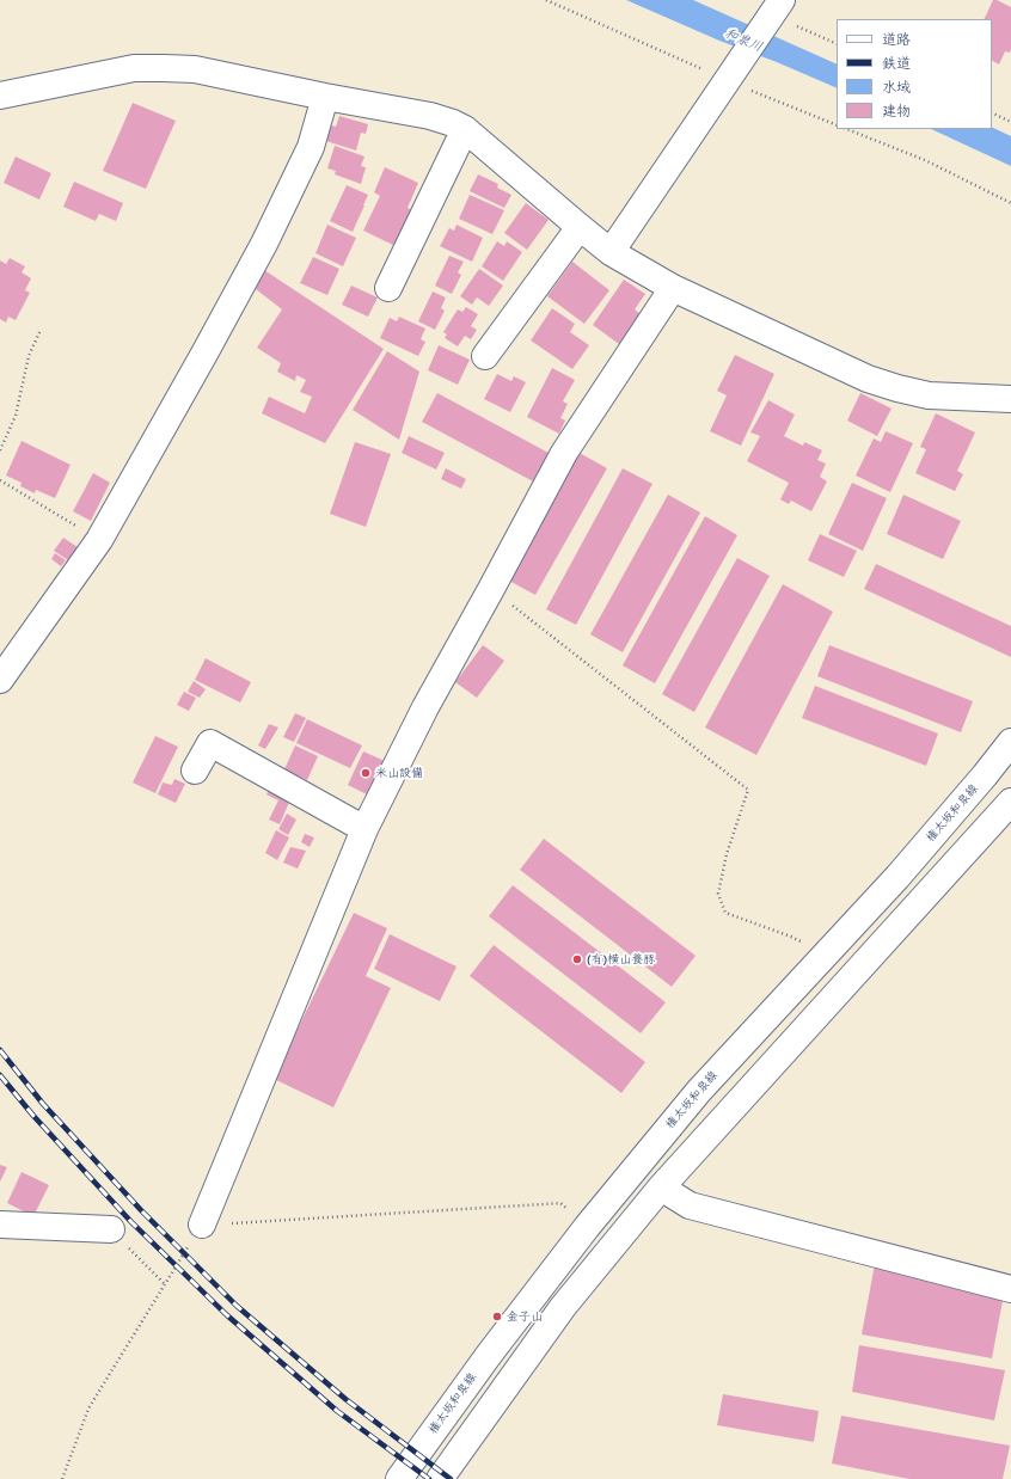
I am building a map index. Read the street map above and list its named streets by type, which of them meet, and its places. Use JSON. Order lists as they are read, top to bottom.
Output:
{
  "streets": {
    "street": ["権太坂和泉線"]
  },
  "water": ["和泉川"],
  "places": ["米山設備", "(有)横山養豚", "金子山"],
  "legend": [
    "道路",
    "鉄道",
    "水域",
    "建物"
  ]
}
